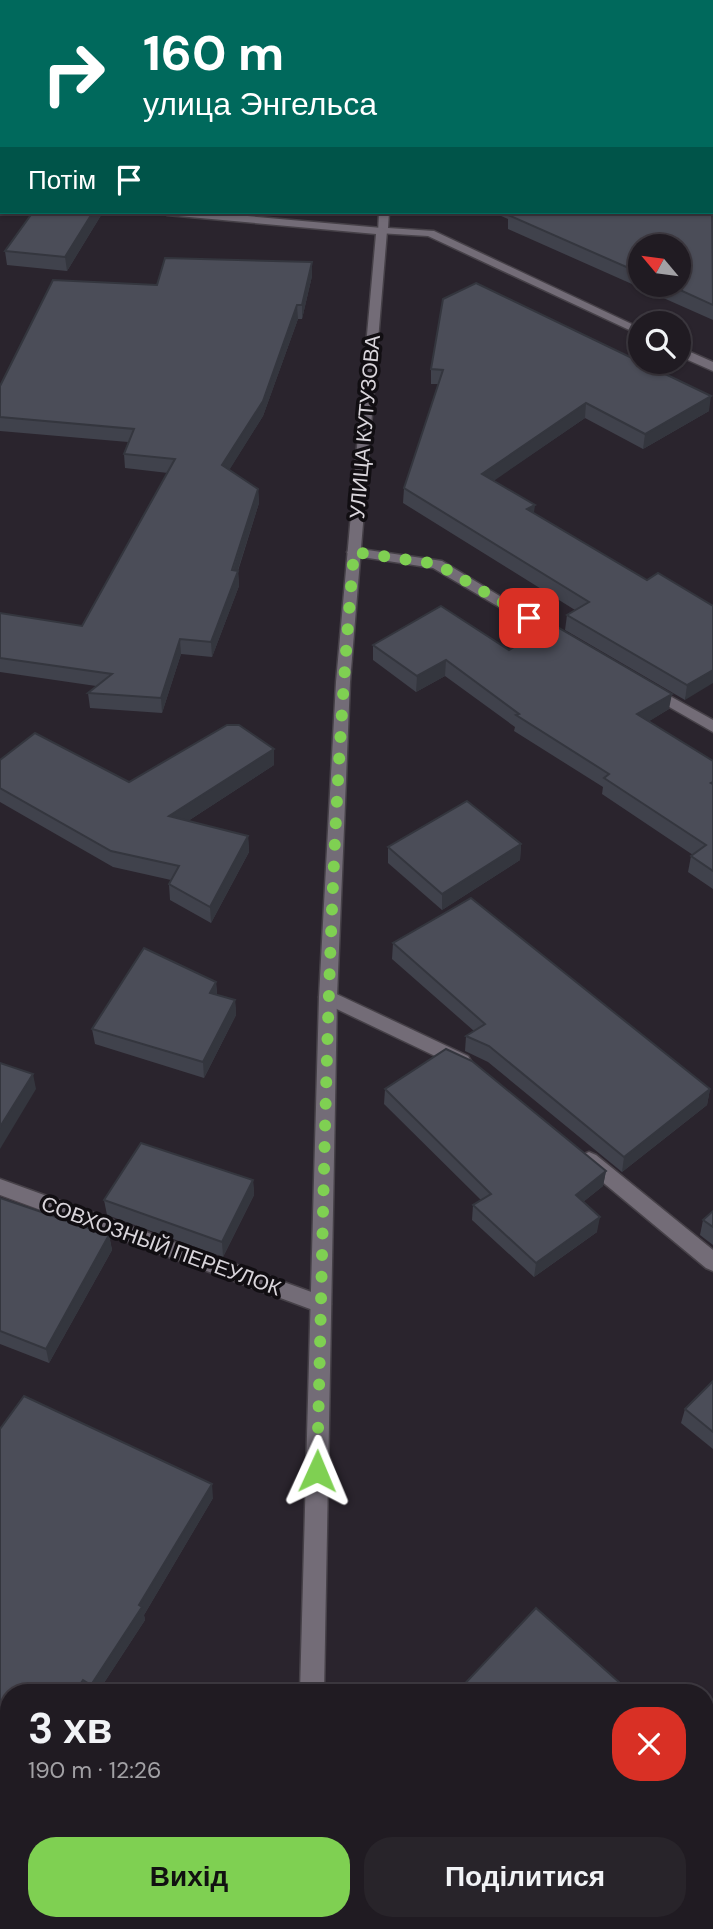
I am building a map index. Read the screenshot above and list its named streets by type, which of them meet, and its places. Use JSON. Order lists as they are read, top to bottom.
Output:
{
  "streets": {
    "main road": ["УЛИЦА КУТУЗОВА", "СОВХОЗНЫЙ ПЕРЕУЛОК"]
  },
  "crossings": [
    ["УЛИЦА КУТУЗОВА", "СОВХОЗНЫЙ ПЕРЕУЛОК"]
  ],
  "north": "top left",
  "page": {
    "turn": ["160 m", "улица Энгельса"],
    "then": "Потім",
    "heading": ["3 хв", "190 m · 12:26"],
    "buttons": ["Вихід", "Поділитися"]
  }
}
